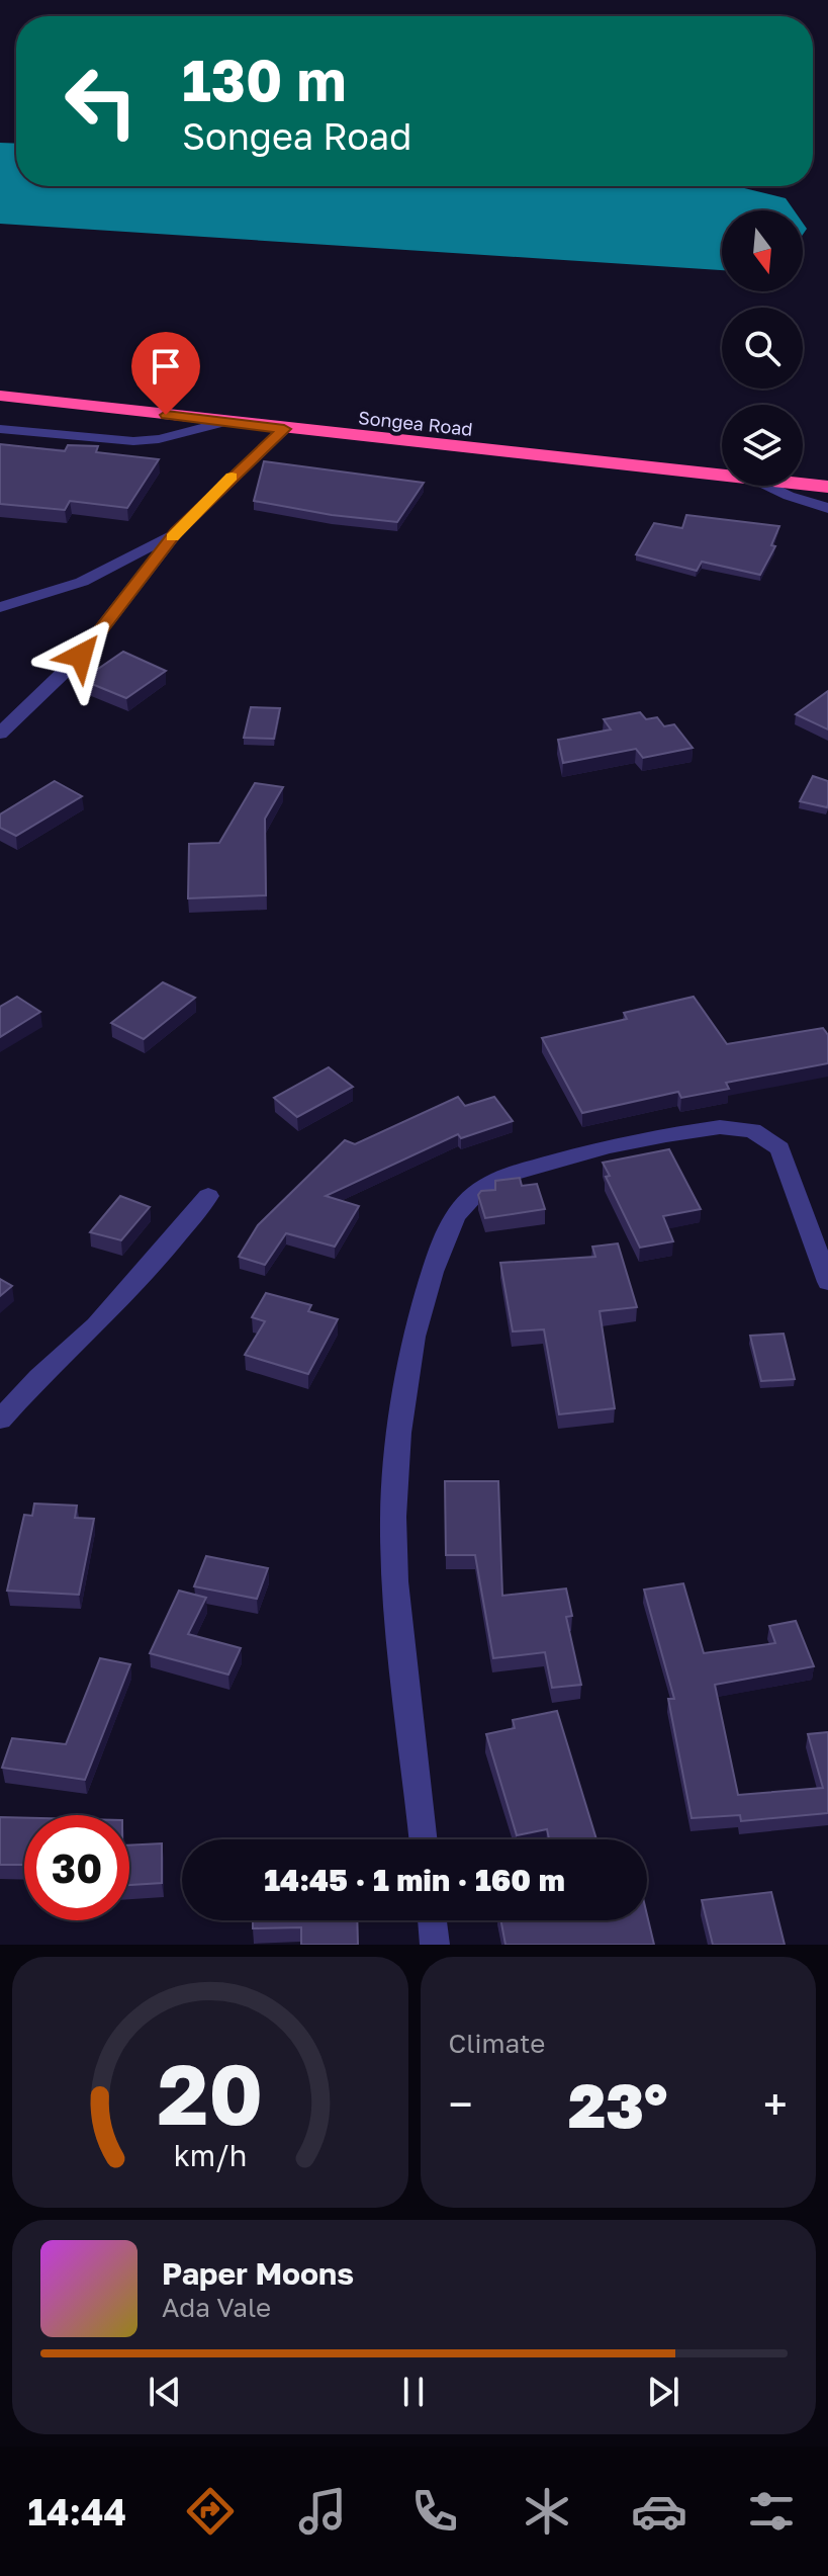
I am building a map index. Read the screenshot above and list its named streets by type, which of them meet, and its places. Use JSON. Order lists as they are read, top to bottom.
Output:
{
  "streets": {
    "highway": ["Songea Road"]
  },
  "north": "bottom",
  "page": {
    "turn": ["130 m", "Songea Road"],
    "limit": "30",
    "trip": "14:45 · 1 min · 160 m",
    "tile": "Climate",
    "heat": ["−", "23°", "+"],
    "song": ["Paper Moons", "Ada Vale"],
    "tabs": "14:44",
    "gauge": ["20", "km/h"]
  }
}
